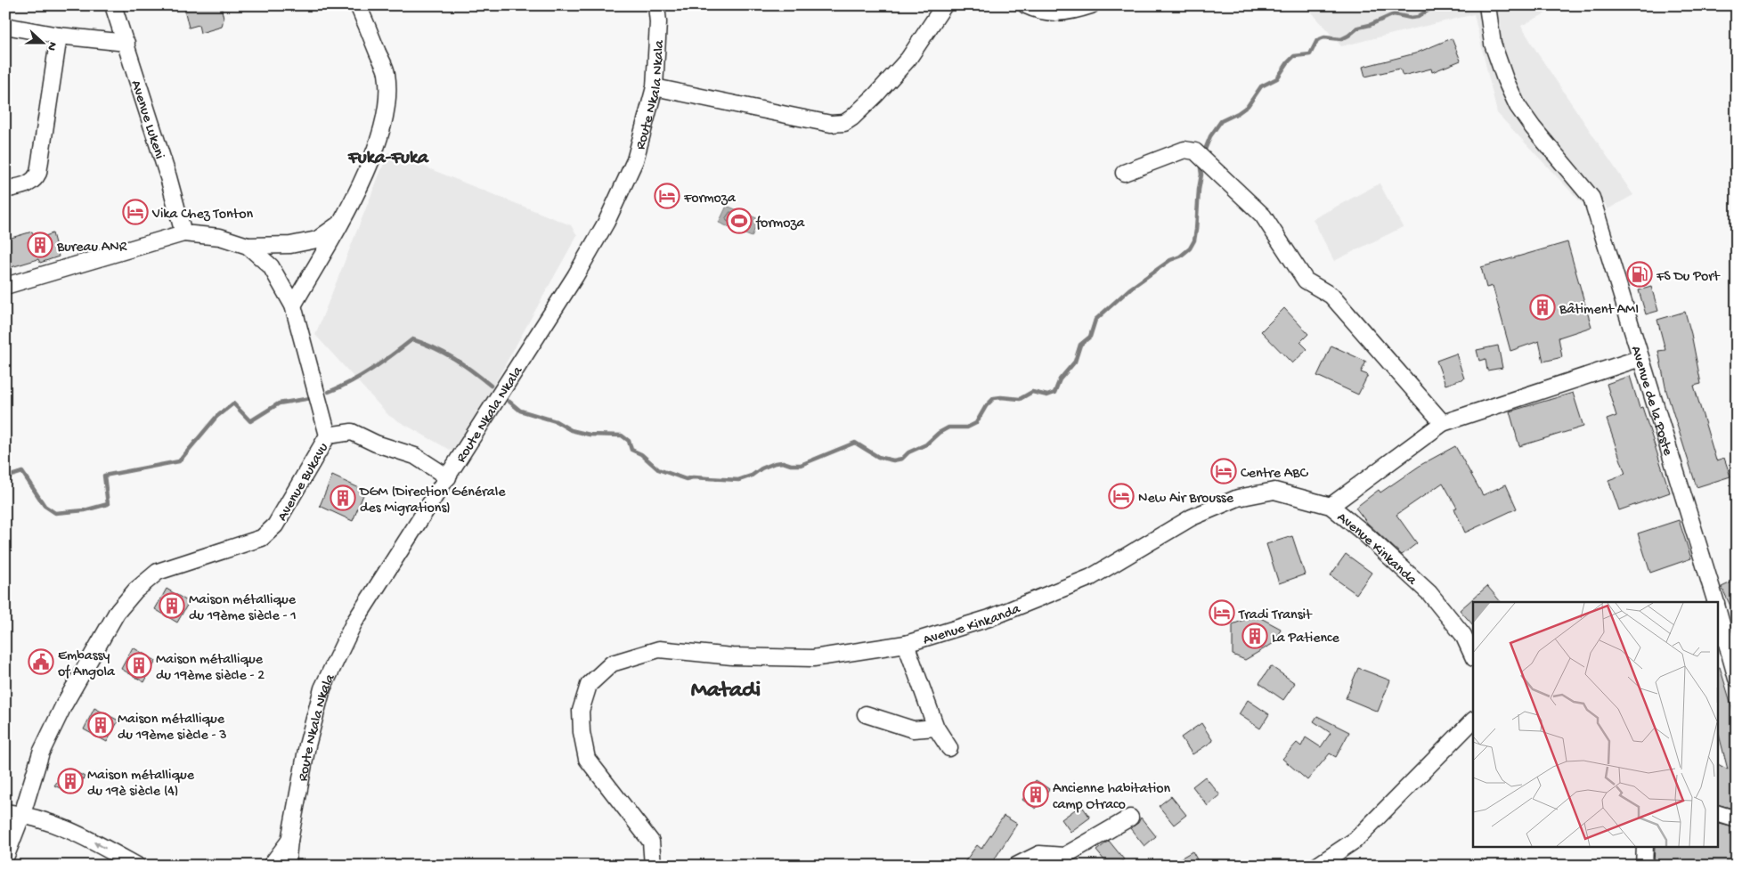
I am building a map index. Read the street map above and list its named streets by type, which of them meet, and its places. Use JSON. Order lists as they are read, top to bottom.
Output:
{
  "streets": {
    "street": [
      "Route Nkala Nkala",
      "Avenue Lukeni",
      "Avenue de la Poste",
      "Avenue Bukavu",
      "Avenue Kinkanda"
    ]
  },
  "crossings": [
    ["Avenue Lukeni", "Avenue Bukavu"]
  ],
  "districts": ["Fuka-Fuka", "Matadi"],
  "places": {
    "hotel": [
      "Formoza",
      "Vika Chez Tonton",
      "Centre ABC",
      "New Air Brousse",
      "Tradi Transit"
    ],
    "sports": ["formoza"],
    "building": [
      "Bureau ANR",
      "Bâtiment AMI",
      "DGM (Direction Générale des Migrations)",
      "Maison métallique du 19ème siècle - 1",
      "La Patience",
      "Maison métallique du 19ème siècle - 2",
      "Maison métallique du 19ème siècle - 3",
      "Maison métallique du 19è siècle (4)",
      "Ancienne habitation camp Otraco"
    ],
    "fuel station": ["FS Du Port"],
    "public building": ["Embassy of Angola"]
  },
  "north": "right"
}
